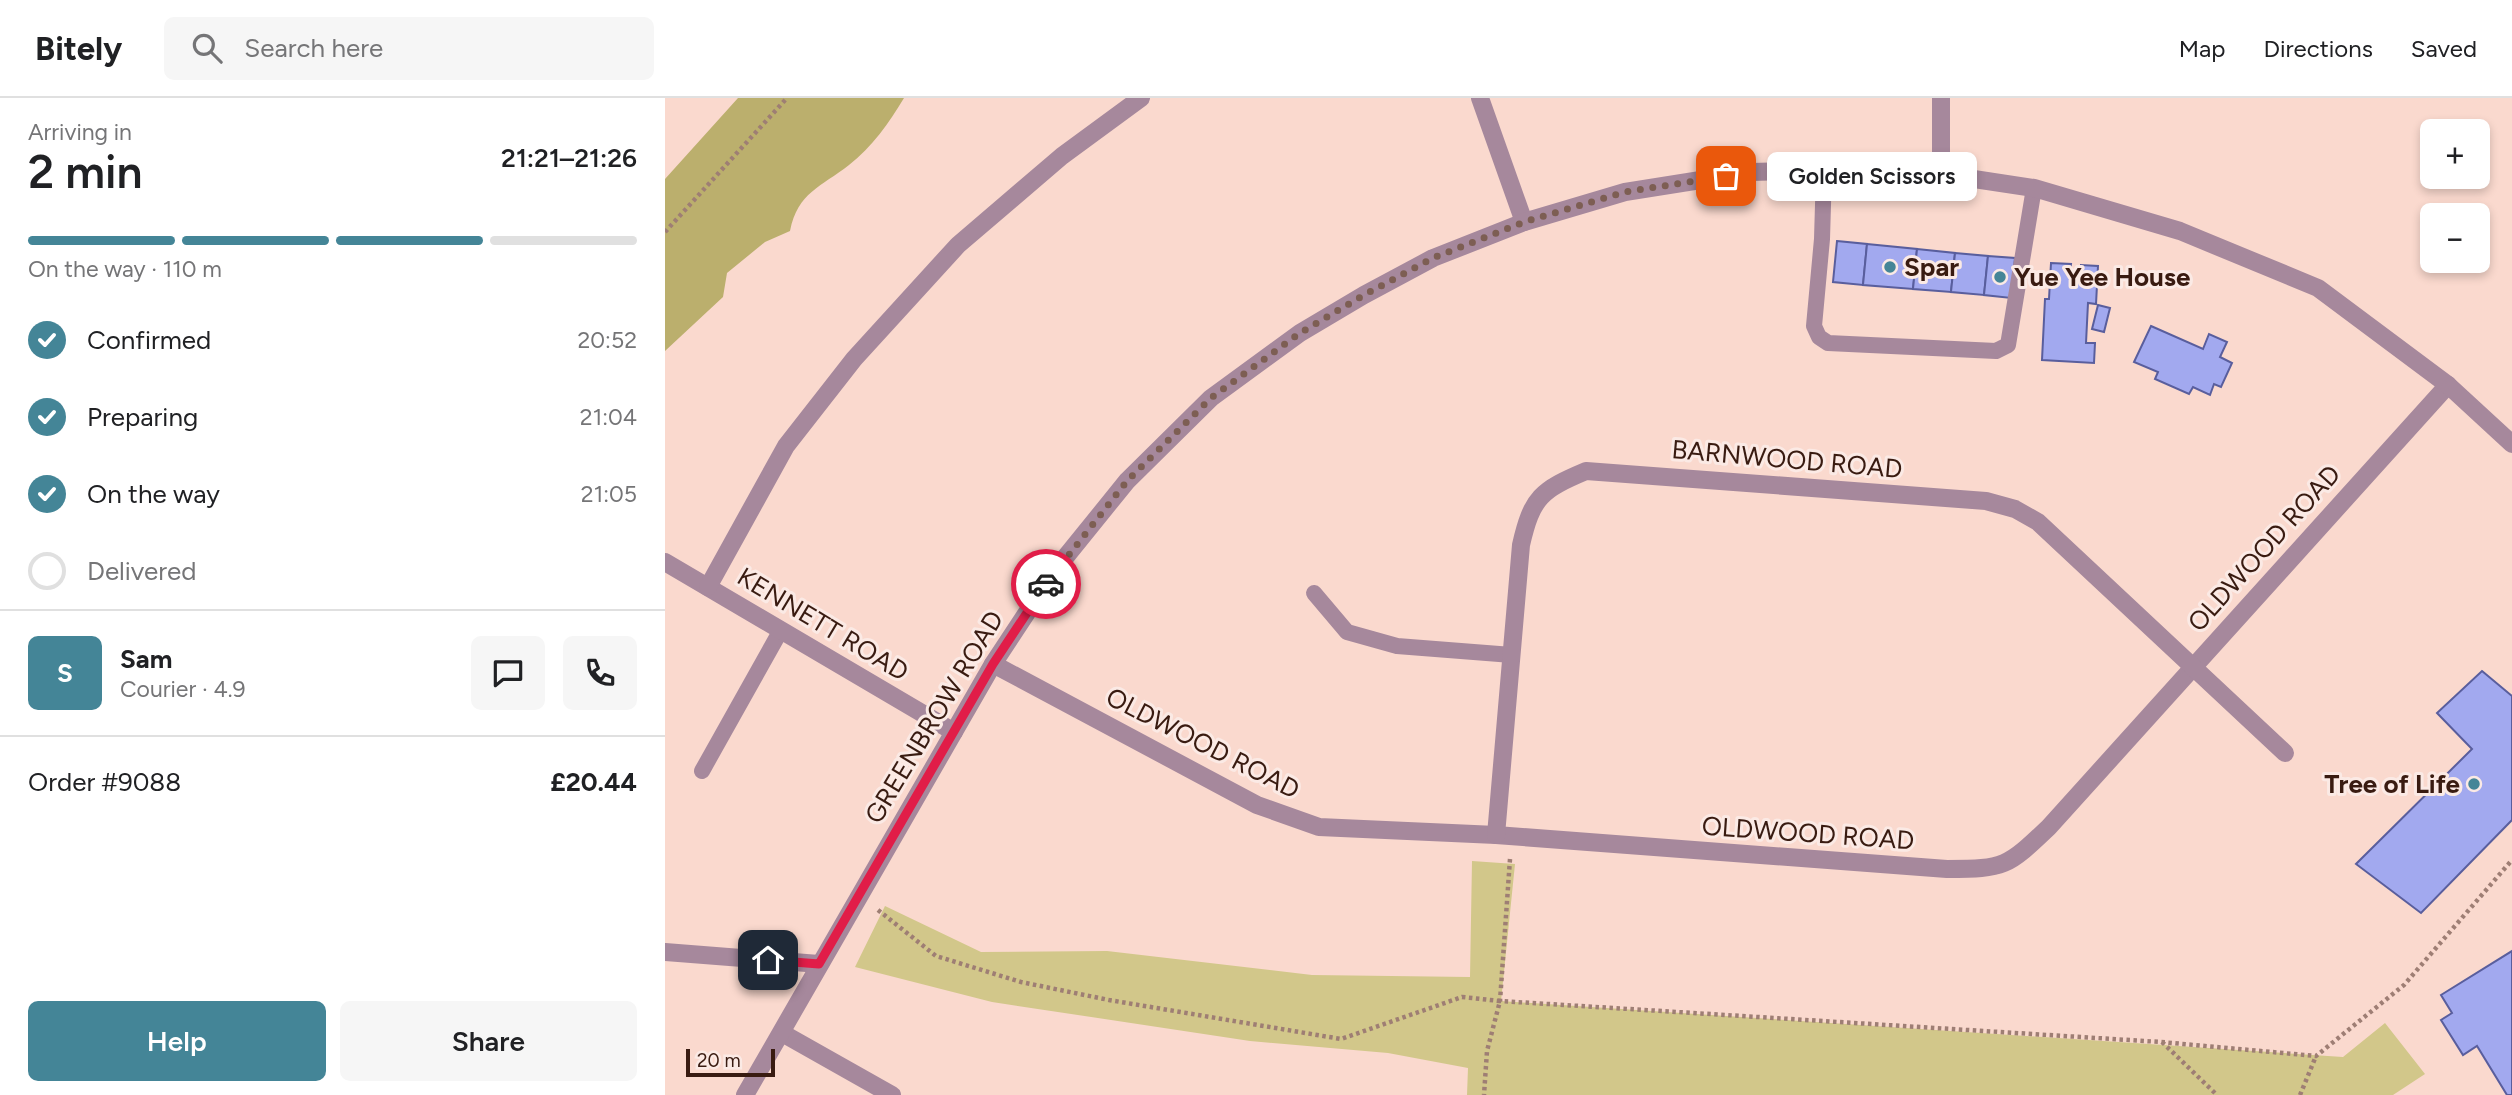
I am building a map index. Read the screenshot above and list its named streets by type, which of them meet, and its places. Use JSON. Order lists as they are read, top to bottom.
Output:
{
  "streets": {
    "street": [
      "BARNWOOD ROAD",
      "OLDWOOD ROAD",
      "KENNETT ROAD",
      "GREENBROW ROAD"
    ]
  },
  "crossings": [
    ["BARNWOOD ROAD", "OLDWOOD ROAD"],
    ["OLDWOOD ROAD", "GREENBROW ROAD"],
    ["KENNETT ROAD", "GREENBROW ROAD"]
  ],
  "places": [
    "Golden Scissors",
    "Spar",
    "Yue Yee House",
    "Tree of Life"
  ],
  "scale_bar": "20 m",
  "page": {
    "header": "Bitely",
    "search": "Search here",
    "nav": ["Map", "Directions", "Saved"],
    "heading": ["2 min", "Arriving in", "21:21–21:26"],
    "panel": [
      "Sam",
      "Courier · 4.9",
      "Order #9088",
      "£20.44"
    ],
    "map_buttons": ["+", "−"],
    "bubble": "Golden Scissors",
    "bar": "On the way · 110 m",
    "list": [
      ["Confirmed", "20:52"],
      ["Preparing", "21:04"],
      ["On the way", "21:05"],
      "Delivered"
    ],
    "round": "S",
    "buttons": ["Help", "Share"],
    "scale": "20 m"
  }
}
